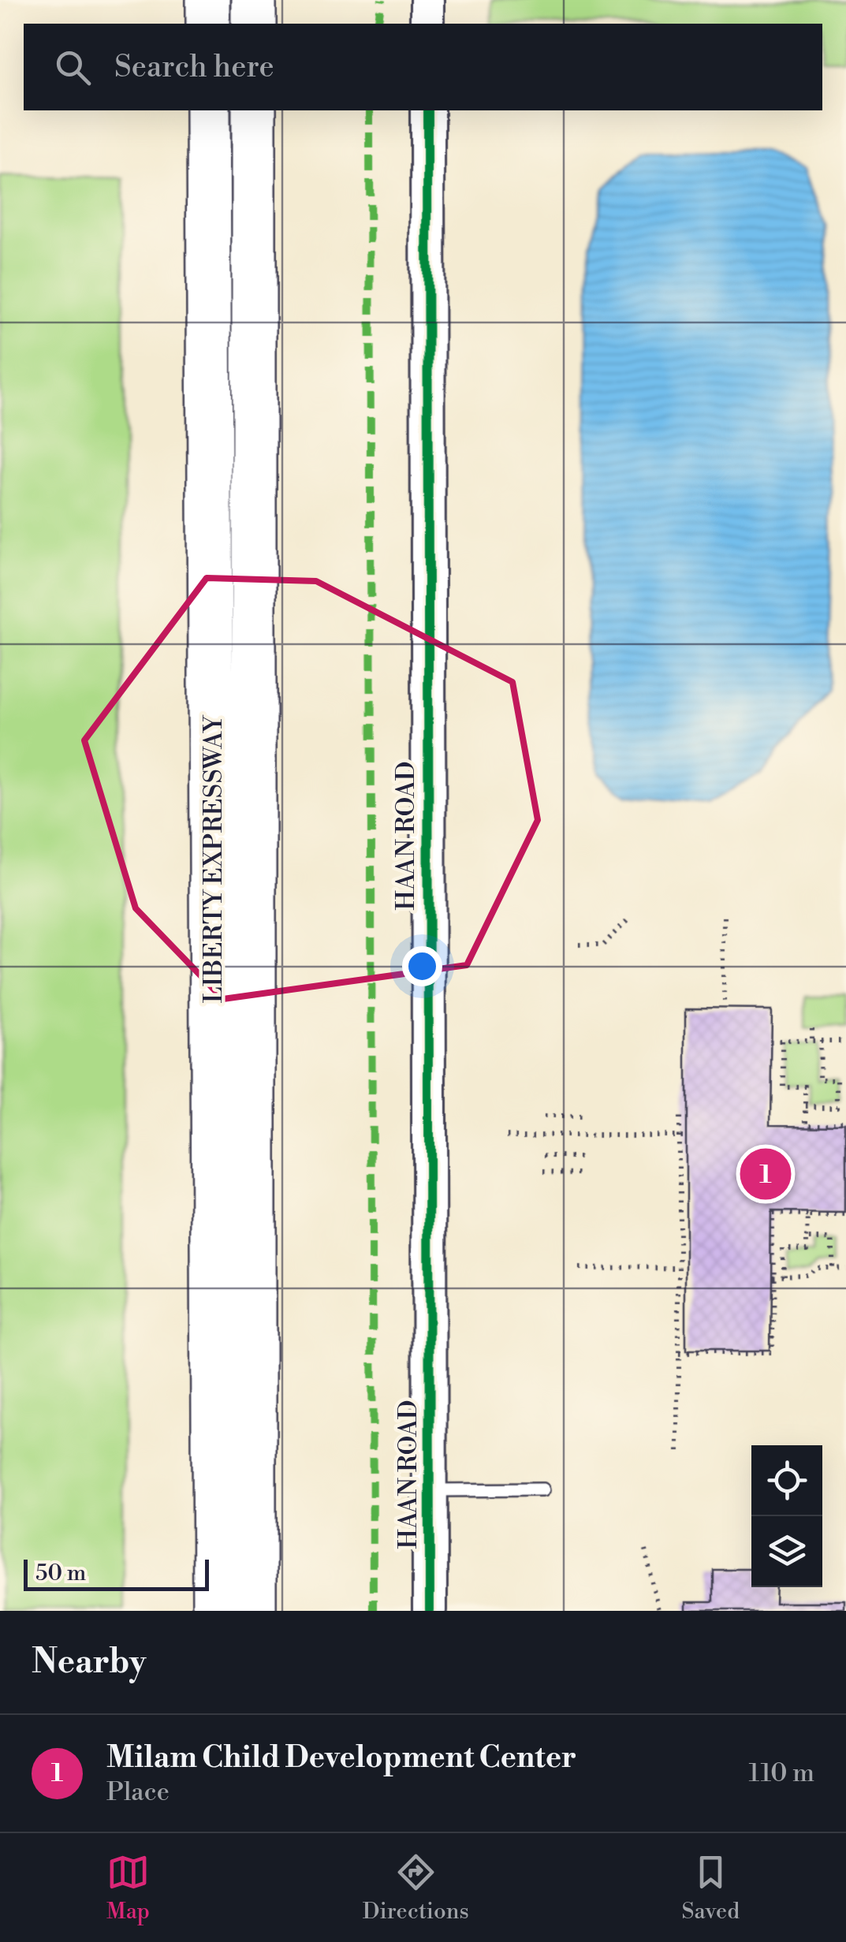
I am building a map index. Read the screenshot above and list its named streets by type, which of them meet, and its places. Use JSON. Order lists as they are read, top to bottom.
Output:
{
  "streets": {
    "highway": ["LIBERTY EXPRESSWAY"],
    "street": ["HAAN ROAD"]
  },
  "scale_bar": "50 m",
  "page": {
    "search": "Search here",
    "pins": "1",
    "scale": "50 m",
    "heading": "Nearby",
    "list": [
      {
        "mark": "1",
        "name": "Milam Child Development Center",
        "note": "Place",
        "value": "110 m"
      }
    ],
    "nav": ["Map", "Directions", "Saved"]
  }
}
